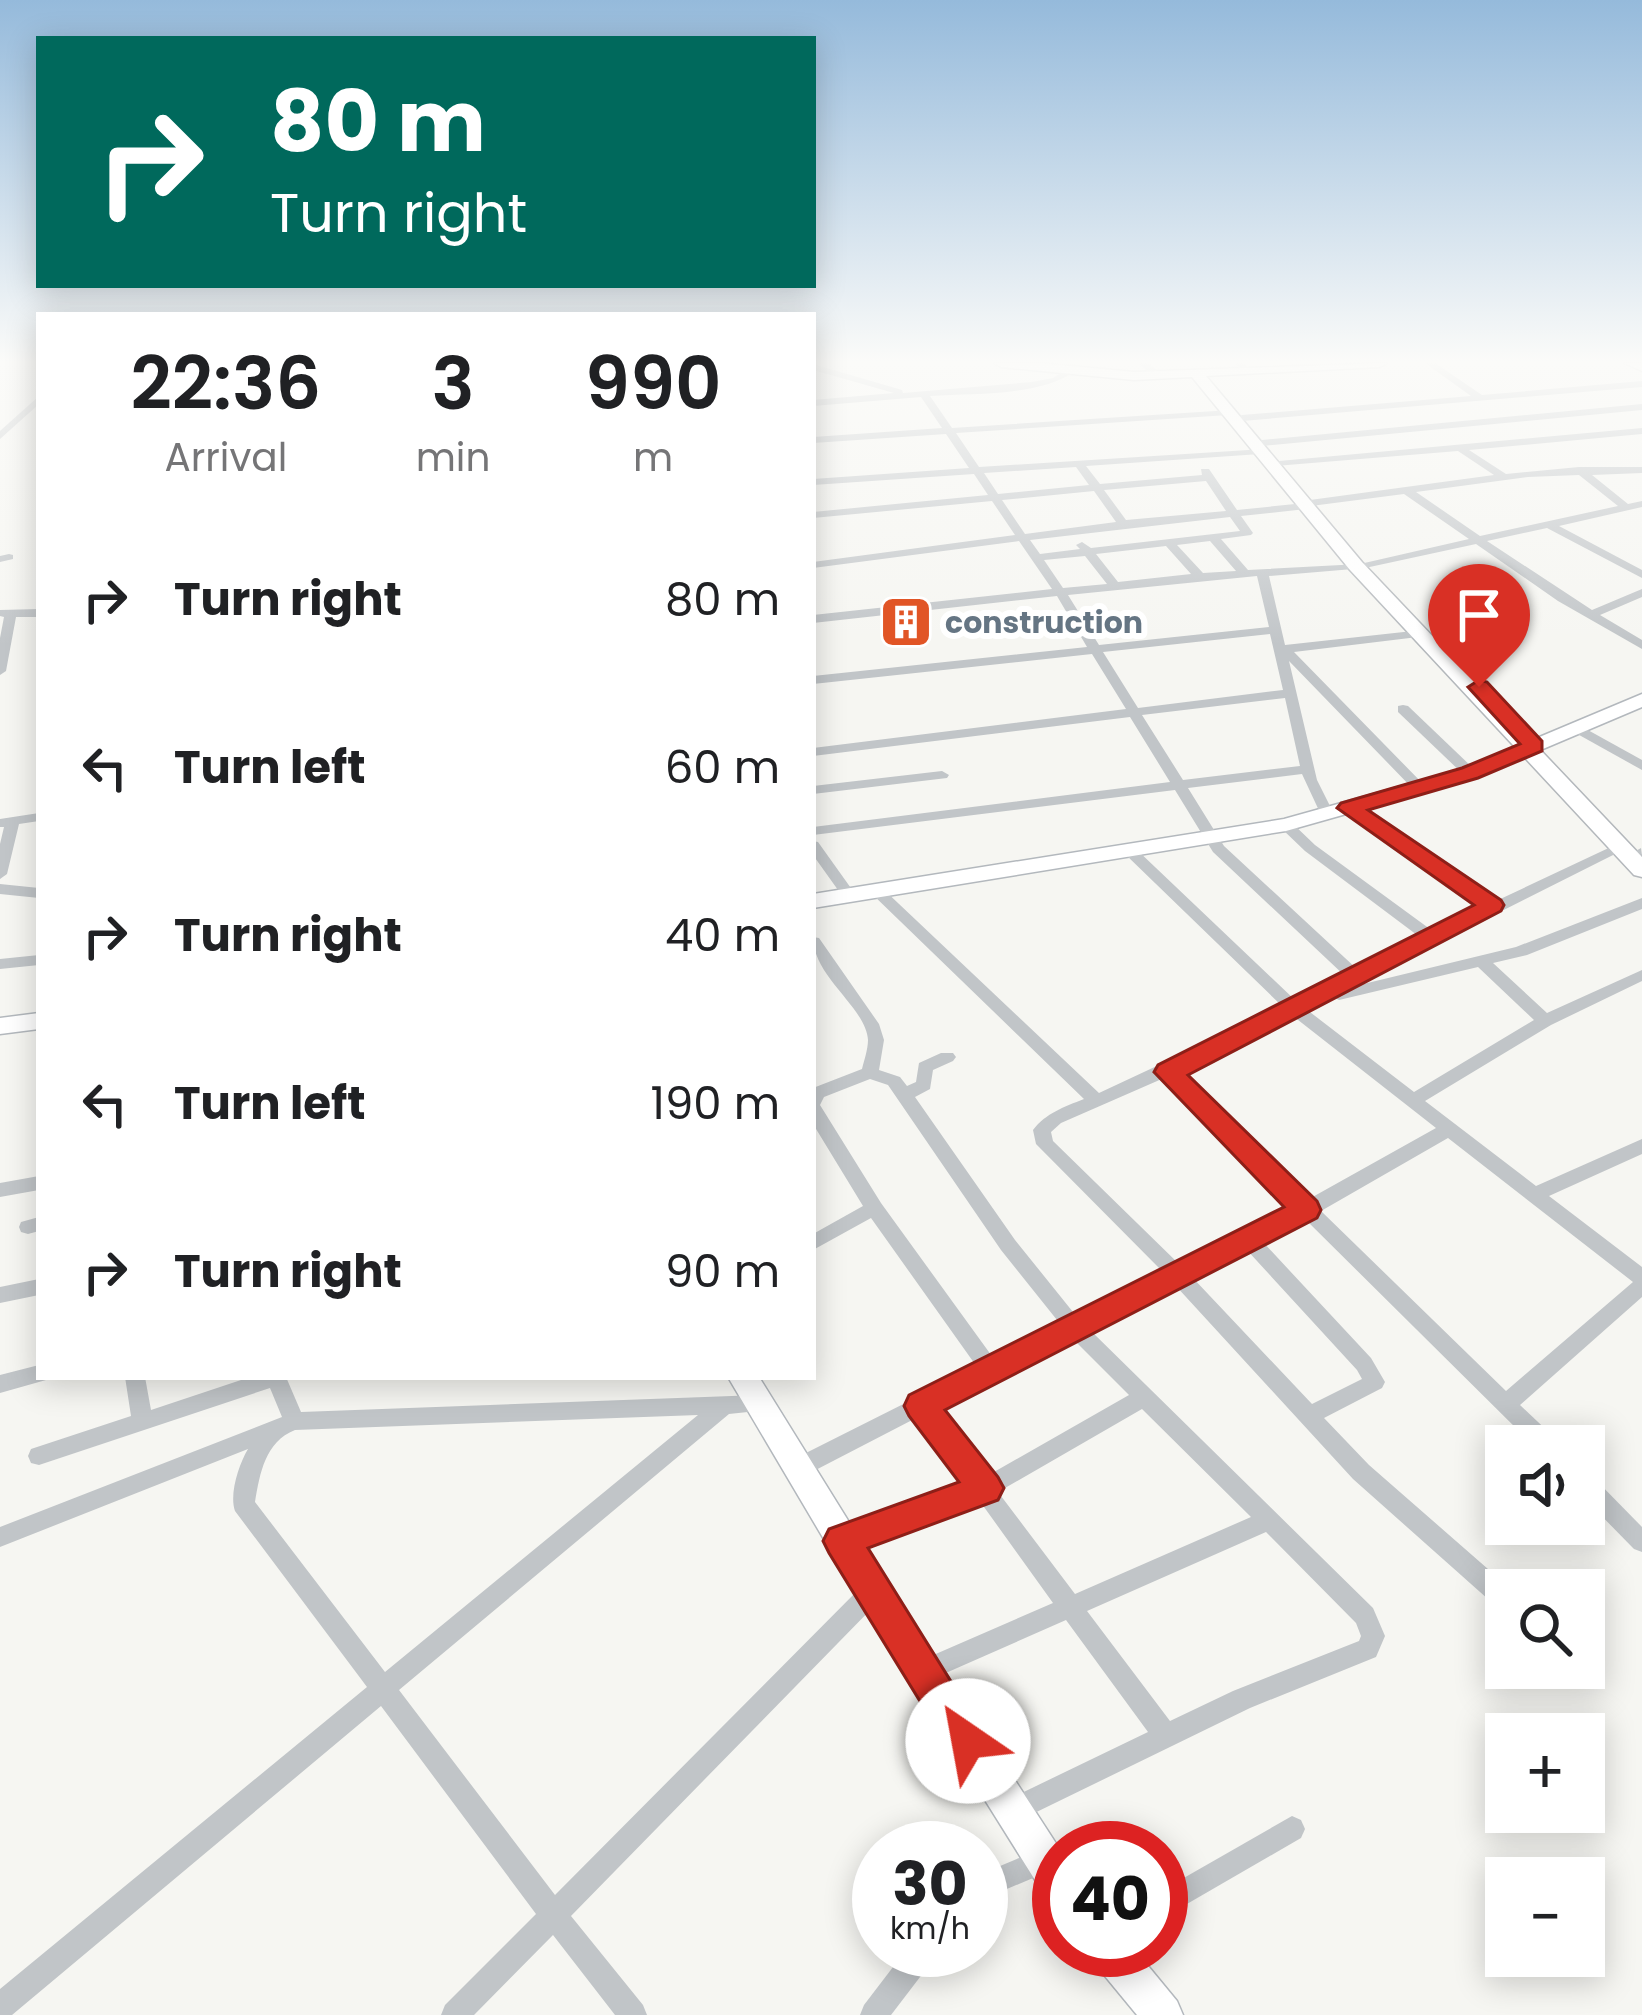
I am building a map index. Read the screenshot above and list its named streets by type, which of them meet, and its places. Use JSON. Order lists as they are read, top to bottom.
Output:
{
  "places": {
    "building": ["construction"]
  },
  "page": {
    "turn": ["80 m", "Turn right"],
    "eta": [
      "22:36",
      "Arrival",
      "3",
      "min",
      "990",
      "m"
    ],
    "list": [
      {
        "name": "Turn right",
        "value": "80 m"
      },
      {
        "name": "Turn left",
        "value": "60 m"
      },
      {
        "name": "Turn right",
        "value": "40 m"
      },
      {
        "name": "Turn left",
        "value": "190 m"
      },
      {
        "name": "Turn right",
        "value": "90 m"
      }
    ],
    "map_buttons": ["+", "−"],
    "speed": "30 km/h",
    "limit": "40"
  }
}
